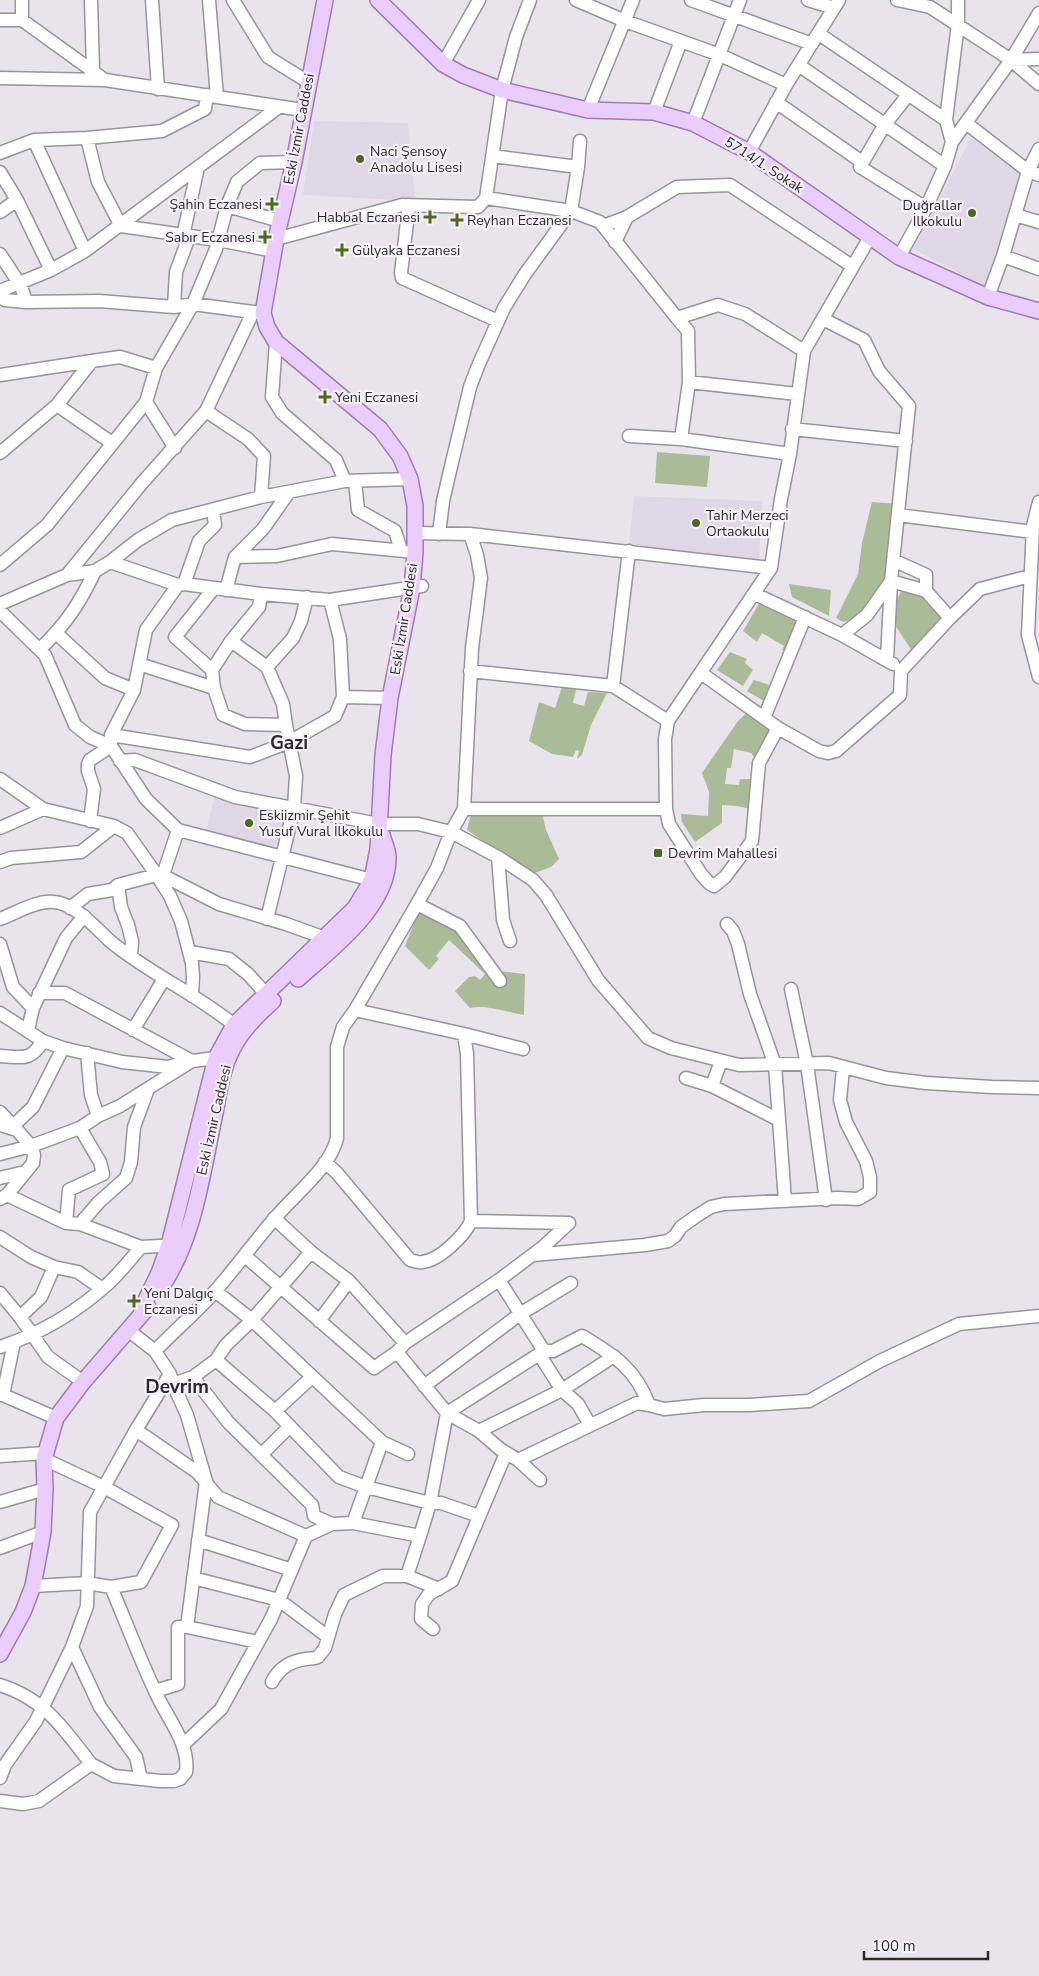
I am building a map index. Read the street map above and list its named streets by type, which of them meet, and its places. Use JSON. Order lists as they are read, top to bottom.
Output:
{
  "streets": {
    "main road": ["Eski İzmir Caddesi", "5714/1. Sokak"]
  },
  "districts": ["Gazi", "Devrim"],
  "places": {
    "other": [
      "Naci Şensoy Anadolu Lisesi",
      "Duğrallar İlkokulu",
      "Tahir Merzeci Ortaokulu",
      "Eskiizmir Şehit Yusuf Vural İlkokulu"
    ],
    "health": [
      "Şahin Eczanesi",
      "Habbal Eczanesi",
      "Reyhan Eczanesi",
      "Sabır Eczanesi",
      "Gülyaka Eczanesi",
      "Yeni Eczanesi",
      "Yeni Dalgıç Eczanesi"
    ],
    "transit": ["Devrim Mahallesi"]
  },
  "scale_bar": "100 m"
}
